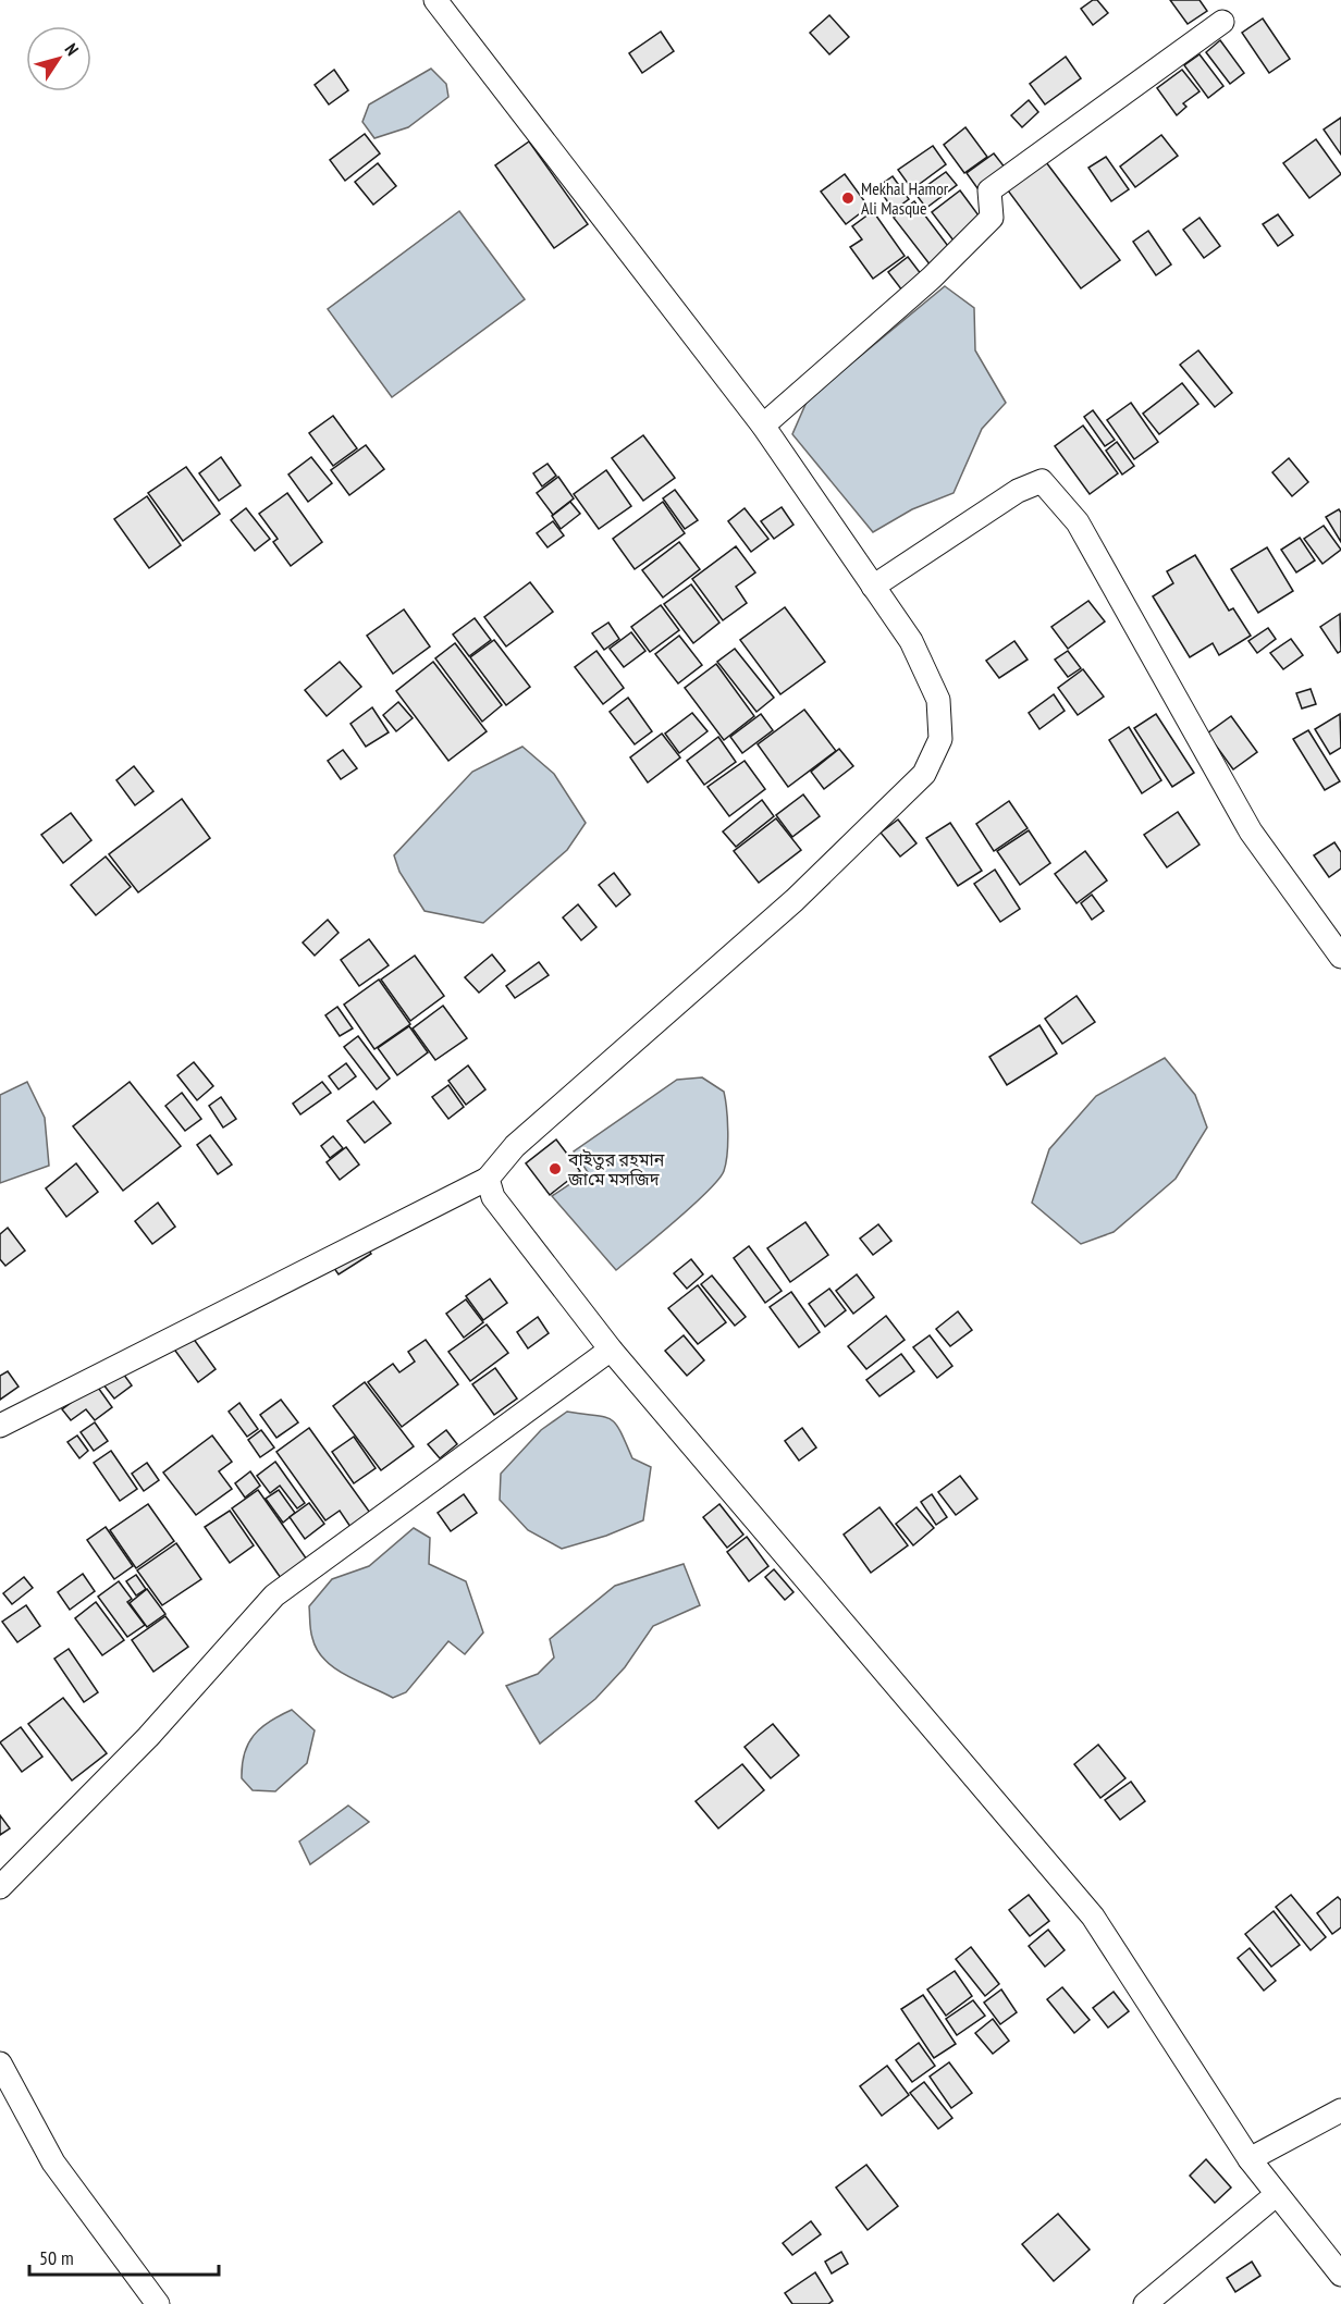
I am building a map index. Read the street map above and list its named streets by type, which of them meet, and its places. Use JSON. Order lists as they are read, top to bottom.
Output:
{
  "places": ["Mekhal Hamor Ali Masque", "বাইতুর রহমান জা‌মে মস‌জিদ"],
  "scale_bar": "50 m",
  "north": "top right"
}
